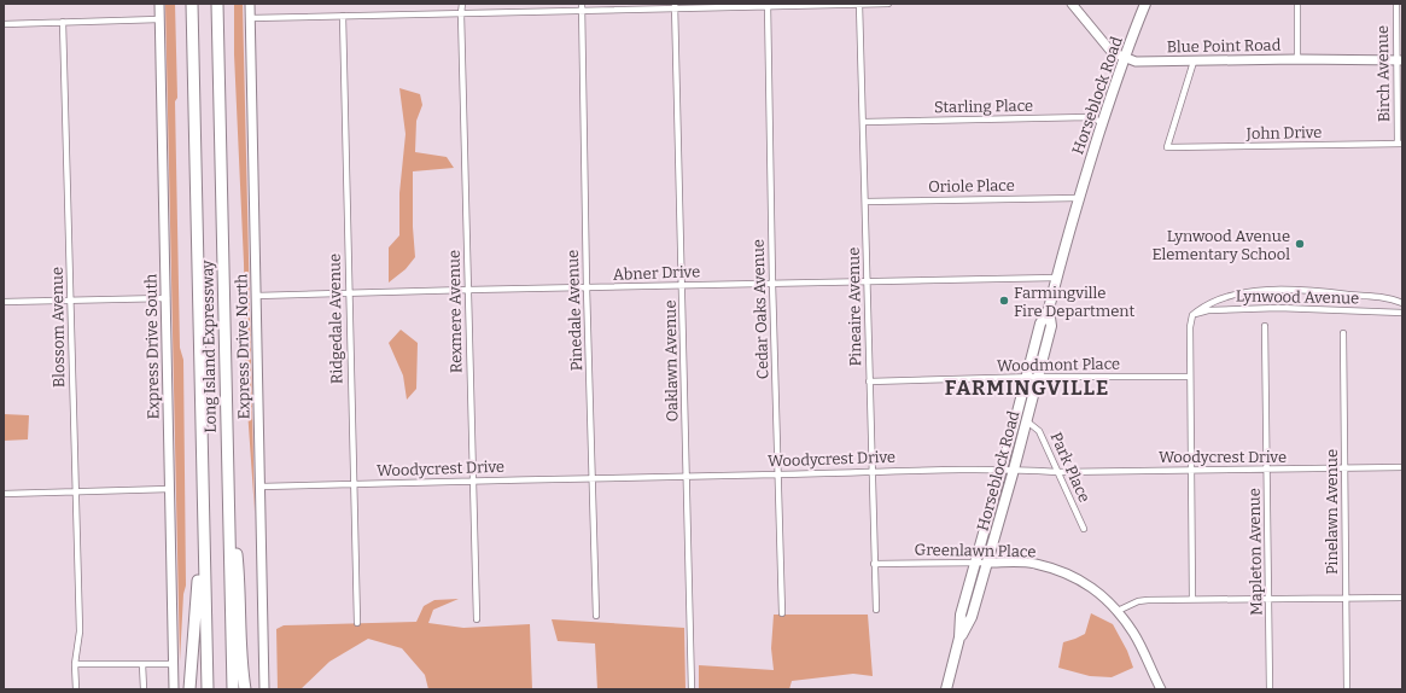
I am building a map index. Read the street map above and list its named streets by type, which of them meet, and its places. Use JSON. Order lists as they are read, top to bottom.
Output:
{
  "streets": {
    "highway": ["Long Island Expressway"],
    "main road": [
      "Blue Point Road",
      "Horseblock Road",
      "Express Drive South",
      "Express Drive North",
      "Greenlawn Place"
    ],
    "street": [
      "Birch Avenue",
      "Starling Place",
      "John Drive",
      "Oriole Place",
      "Abner Drive",
      "Lynwood Avenue",
      "Pineaire Avenue",
      "Cedar Oaks Avenue",
      "Pinedale Avenue",
      "Rexmere Avenue",
      "Ridgedale Avenue",
      "Blossom Avenue",
      "Oaklawn Avenue",
      "Woodmont Place",
      "Woodycrest Drive",
      "Park Place",
      "Pinelawn Avenue",
      "Mapleton Avenue"
    ]
  },
  "crossings": [
    ["Blue Point Road", "Birch Avenue"],
    ["Blue Point Road", "Horseblock Road"],
    ["Blue Point Road", "John Drive"],
    ["Birch Avenue", "John Drive"],
    ["Horseblock Road", "Starling Place"],
    ["Horseblock Road", "Oriole Place"],
    ["Horseblock Road", "Abner Drive"],
    ["Horseblock Road", "Woodmont Place"],
    ["Horseblock Road", "Woodycrest Drive"],
    ["Horseblock Road", "Park Place"],
    ["Horseblock Road", "Greenlawn Place"],
    ["Starling Place", "Pineaire Avenue"],
    ["Oriole Place", "Pineaire Avenue"],
    ["Abner Drive", "Pineaire Avenue"],
    ["Abner Drive", "Cedar Oaks Avenue"],
    ["Abner Drive", "Pinedale Avenue"],
    ["Abner Drive", "Rexmere Avenue"],
    ["Abner Drive", "Ridgedale Avenue"],
    ["Abner Drive", "Express Drive North"],
    ["Abner Drive", "Oaklawn Avenue"],
    ["Pineaire Avenue", "Woodmont Place"],
    ["Pineaire Avenue", "Woodycrest Drive"],
    ["Pineaire Avenue", "Greenlawn Place"],
    ["Cedar Oaks Avenue", "Woodycrest Drive"],
    ["Pinedale Avenue", "Woodycrest Drive"],
    ["Rexmere Avenue", "Woodycrest Drive"],
    ["Ridgedale Avenue", "Woodycrest Drive"],
    ["Express Drive North", "Woodycrest Drive"],
    ["Oaklawn Avenue", "Woodycrest Drive"],
    ["Woodycrest Drive", "Park Place"],
    ["Woodycrest Drive", "Pinelawn Avenue"],
    ["Woodycrest Drive", "Mapleton Avenue"]
  ],
  "districts": ["FARMINGVILLE"],
  "places": ["Lynwood Avenue Elementary School", "Farmingville Fire Department"]
}
